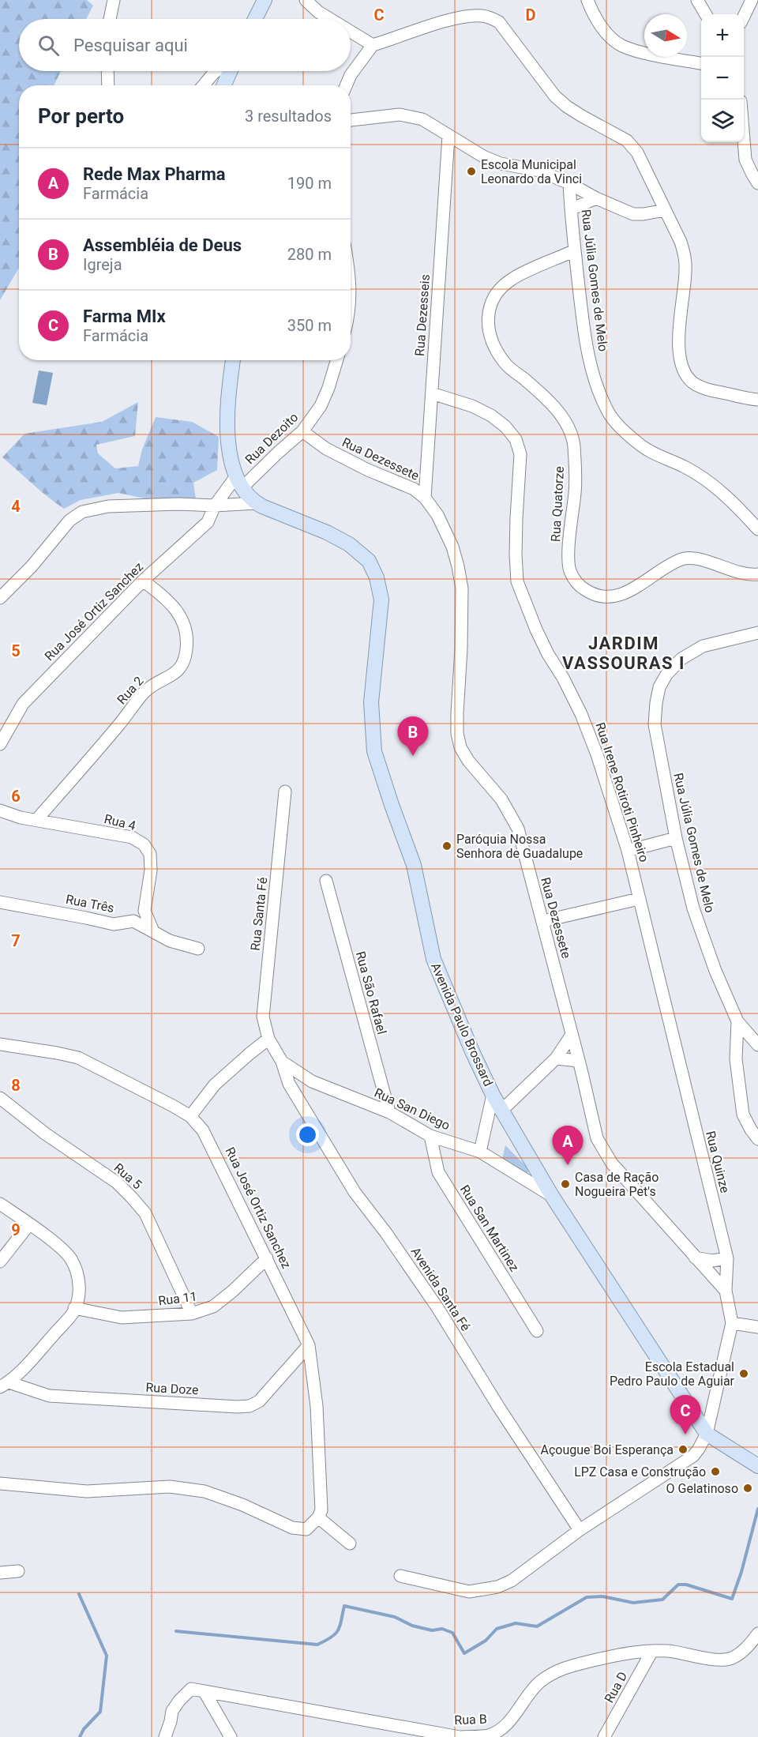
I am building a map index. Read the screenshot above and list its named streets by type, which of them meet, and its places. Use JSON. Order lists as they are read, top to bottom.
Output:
{
  "streets": {
    "main road": ["Avenida Paulo Brossard"],
    "street": [
      "Rua Júlia Gomes de Melo",
      "Rua Dezesseis",
      "Rua Dezoito",
      "Rua Dezessete",
      "Rua Quatorze",
      "Rua José Ortiz Sanchez",
      "Rua 2",
      "Rua Irene Rotiroti Pinheiro",
      "Rua 4",
      "Rua Três",
      "Rua Santa Fé",
      "Rua São Rafael",
      "Rua San Diego",
      "Rua Quinze",
      "Rua 5",
      "Rua San Martinez",
      "Avenida Santa Fé",
      "Rua 11",
      "Rua Doze",
      "Rua D",
      "Rua B"
    ]
  },
  "crossings": [
    ["Rua Júlia Gomes de Melo", "Rua Quatorze"],
    ["Rua Dezesseis", "Rua Dezessete"],
    ["Rua Dezesseis", "Rua Irene Rotiroti Pinheiro"],
    ["Rua Dezoito", "Rua Dezessete"],
    ["Rua Dezoito", "Rua José Ortiz Sanchez"],
    ["Rua Dezoito", "Avenida Paulo Brossard"],
    ["Rua Dezessete", "Rua Quinze"],
    ["Rua José Ortiz Sanchez", "Rua 2"],
    ["Rua José Ortiz Sanchez", "Rua 11"],
    ["Rua José Ortiz Sanchez", "Rua Doze"],
    ["Rua 2", "Rua 4"],
    ["Rua Irene Rotiroti Pinheiro", "Rua Quinze"],
    ["Rua 4", "Rua Três"],
    ["Rua Santa Fé", "Rua San Diego"],
    ["Rua São Rafael", "Rua San Diego"],
    ["Avenida Paulo Brossard", "Rua San Diego"],
    ["Avenida Paulo Brossard", "Rua Quinze"],
    ["Rua San Diego", "Rua San Martinez"],
    ["Rua San Diego", "Avenida Santa Fé"],
    ["Rua Quinze", "Avenida Santa Fé"],
    ["Rua 5", "Rua 11"],
    ["Rua D", "Rua B"]
  ],
  "districts": ["JARDIM VASSOURAS I"],
  "places": [
    "Escola Municipal Leonardo da Vinci",
    "Paróquia Nossa Senhora de Guadalupe",
    "Casa de Ração Nogueira Pet's",
    "Escola Estadual Pedro Paulo de Aguiar",
    "Açougue Boi Esperança",
    "LPZ Casa e Construção",
    "O Gelatinoso"
  ],
  "north": "right",
  "page": {
    "map_buttons": ["+", "−"],
    "search": "Pesquisar aqui",
    "heading": ["Por perto", "3 resultados"],
    "list": [
      {
        "mark": "A",
        "name": "Rede Max Pharma",
        "note": "Farmácia",
        "value": "190 m"
      },
      {
        "mark": "B",
        "name": "Assembléia de Deus",
        "note": "Igreja",
        "value": "280 m"
      },
      {
        "mark": "C",
        "name": "Farma MIx",
        "note": "Farmácia",
        "value": "350 m"
      }
    ],
    "pins": ["B", "A", "C"]
  },
  "grid": {
    "columns": ["C", "D"],
    "rows": [
      "4",
      "5",
      "6",
      "7",
      "8",
      "9"
    ]
  }
}
